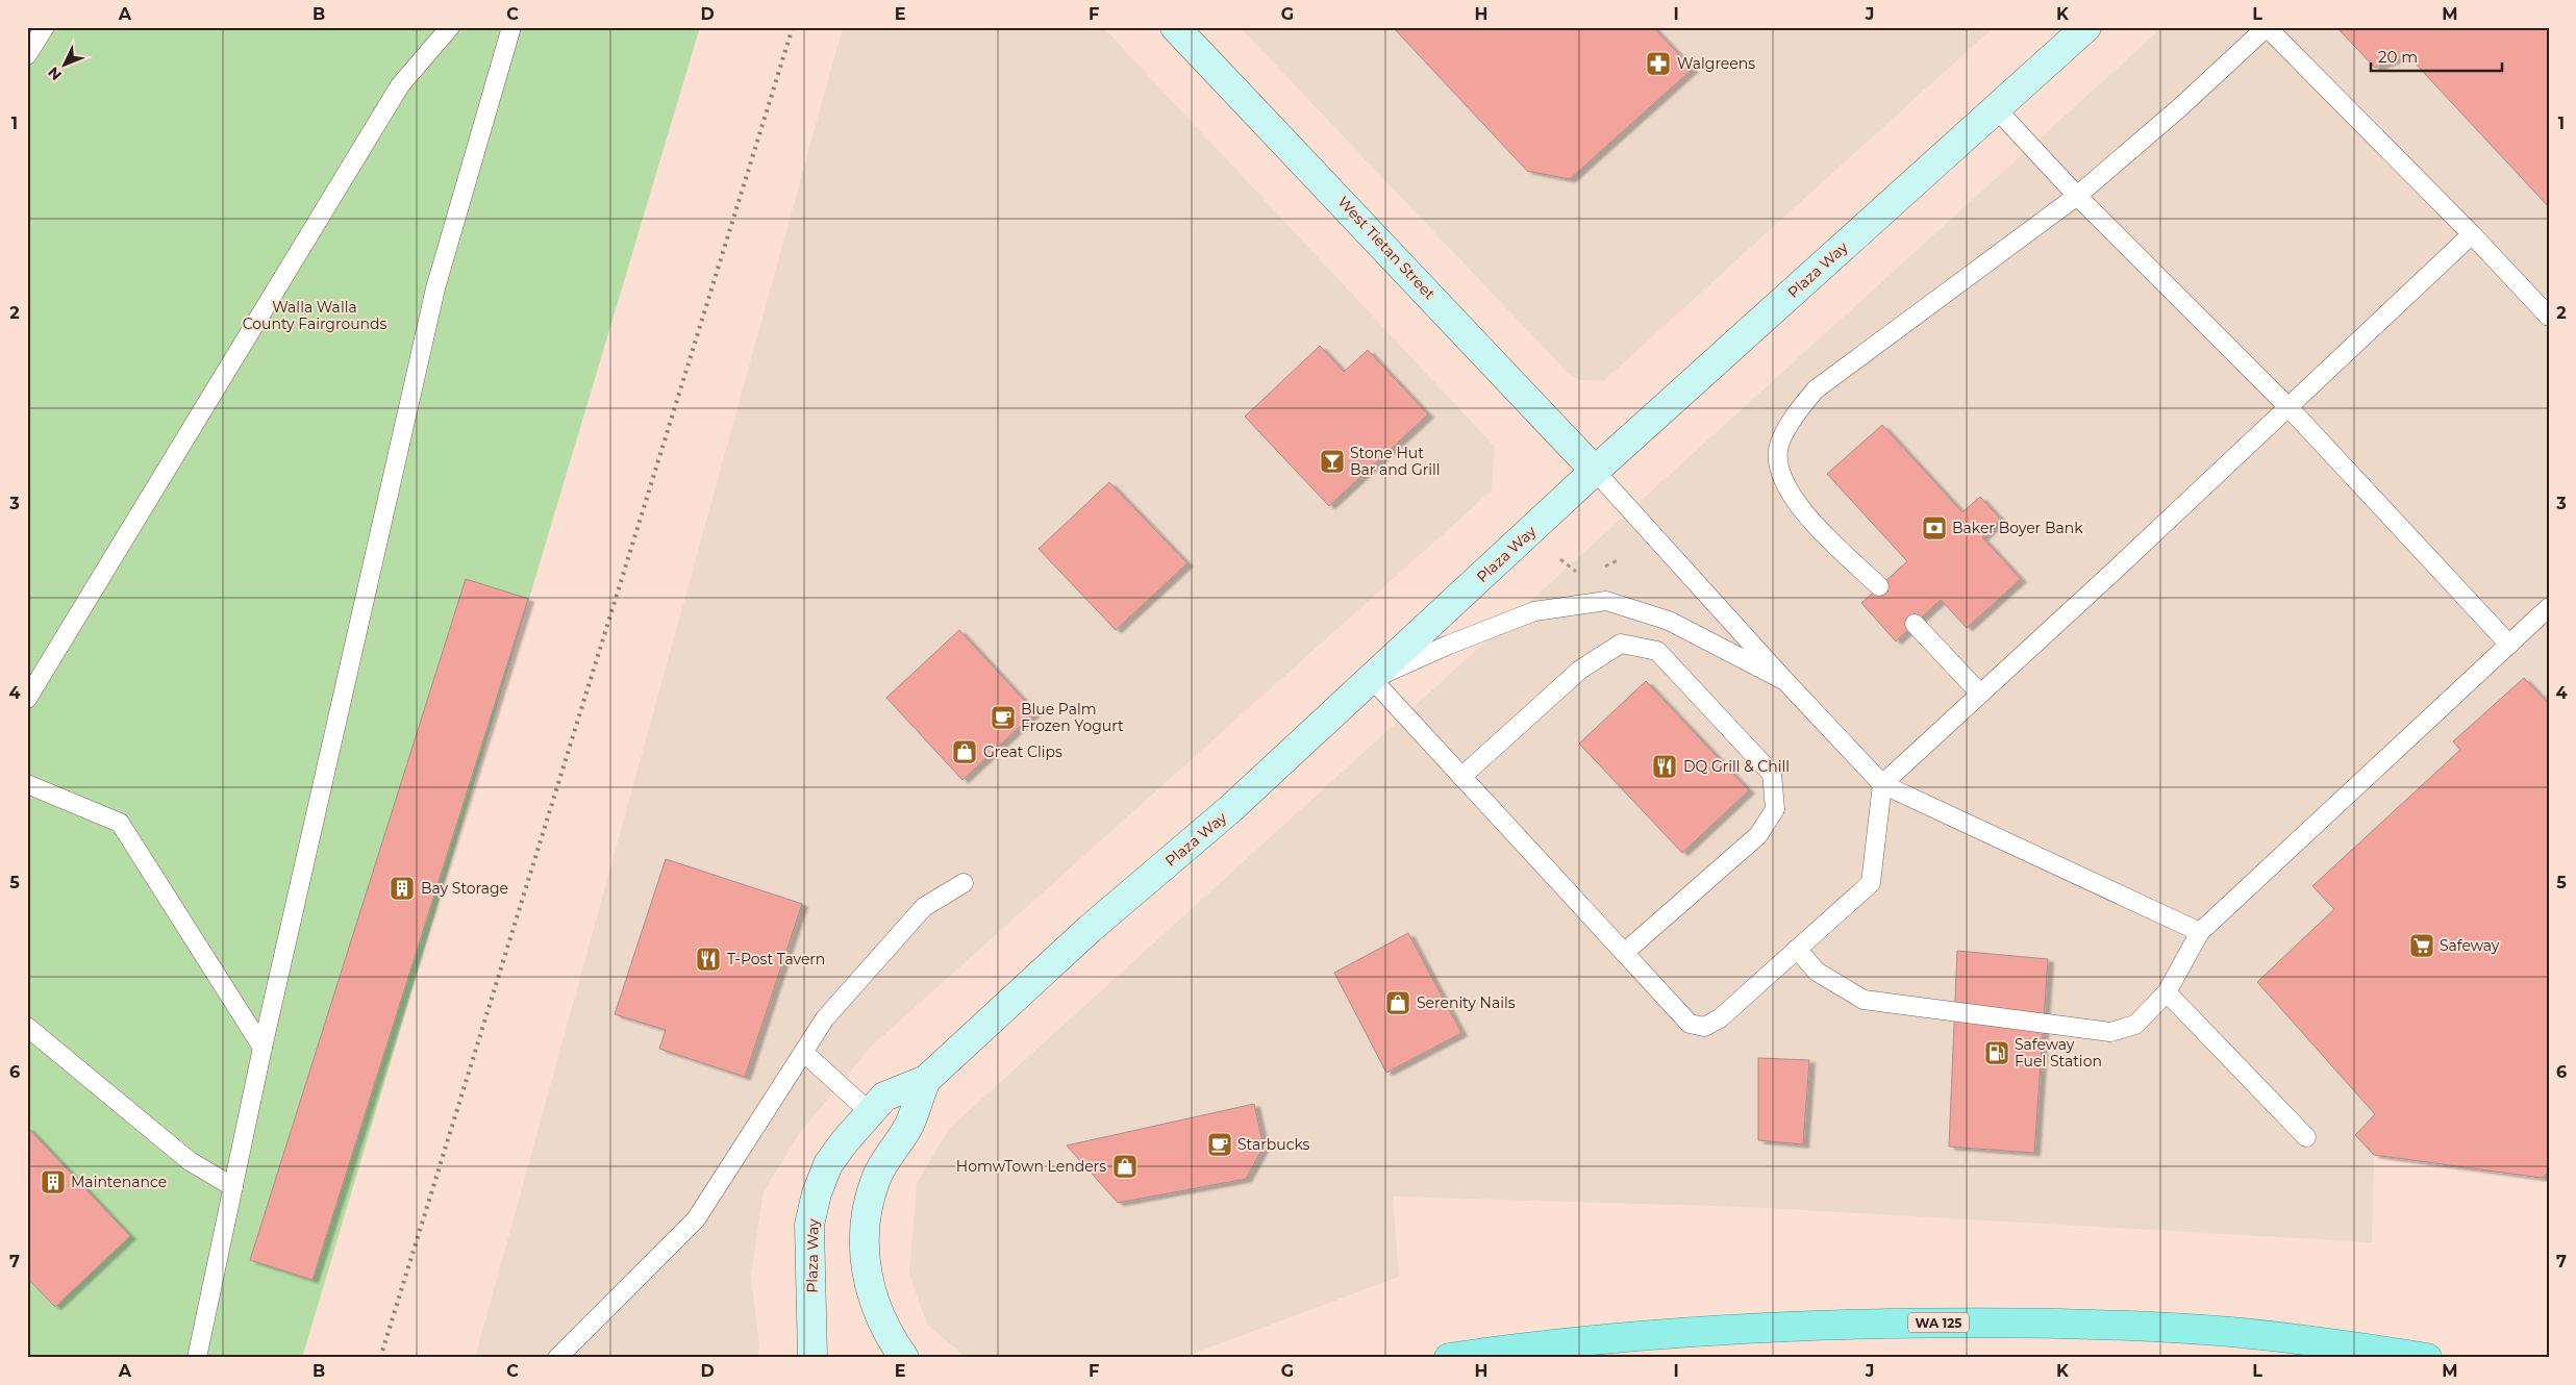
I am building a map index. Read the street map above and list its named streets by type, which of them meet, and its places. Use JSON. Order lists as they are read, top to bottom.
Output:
{
  "streets": {
    "main road": ["West Tietan Street", "Plaza Way", "WA 125"]
  },
  "crossings": [
    ["West Tietan Street", "Plaza Way"]
  ],
  "parks": ["Walla Walla County Fairgrounds"],
  "places": {
    "pharmacy": ["Walgreens"],
    "bar": ["Stone Hut Bar and Grill"],
    "bank": ["Baker Boyer Bank"],
    "cafe": ["Blue Palm Frozen Yogurt", "Starbucks"],
    "shop": ["Great Clips", "Serenity Nails", "HomwTown Lenders"],
    "restaurant": ["DQ Grill & Chill", "T-Post Tavern"],
    "building": ["Bay Storage", "Maintenance"],
    "supermarket": ["Safeway"],
    "fuel station": ["Safeway Fuel Station"]
  },
  "scale_bar": "20 m",
  "north": "bottom left",
  "grid": {
    "columns": [
      "A",
      "B",
      "C",
      "D",
      "E",
      "F",
      "G",
      "H",
      "I",
      "J",
      "K",
      "L",
      "M"
    ],
    "rows": [
      "1",
      "2",
      "3",
      "4",
      "5",
      "6",
      "7"
    ]
  }
}
